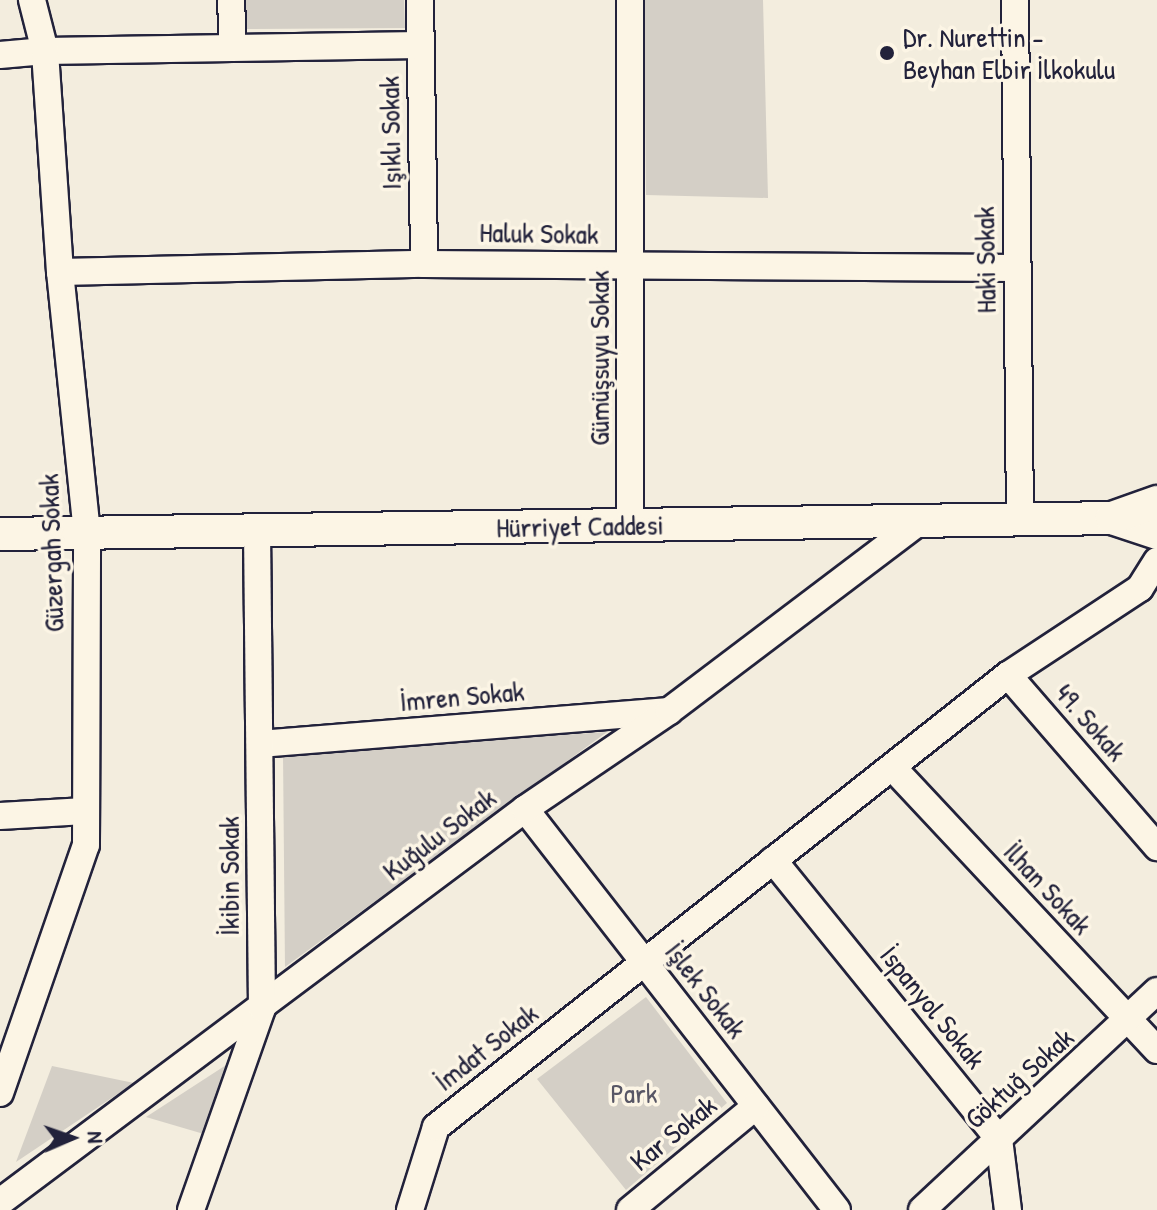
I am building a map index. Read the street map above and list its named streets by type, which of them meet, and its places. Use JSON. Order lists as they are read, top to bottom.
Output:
{
  "streets": {
    "main road": ["Hürriyet Caddesi"],
    "street": [
      "Işıklı Sokak",
      "Haluk Sokak",
      "Haki Sokak",
      "Gümüşsuyu Sokak",
      "Güzergah Sokak",
      "İmren Sokak",
      "49. Sokak",
      "Kuğulu Sokak",
      "İkibin Sokak",
      "İlhan Sokak",
      "İşlek Sokak",
      "İspanyol Sokak",
      "İmdat Sokak",
      "Göktuğ Sokak",
      "Kar Sokak"
    ]
  },
  "crossings": [
    ["Işıklı Sokak", "Haluk Sokak"],
    ["Haluk Sokak", "Haki Sokak"],
    ["Haluk Sokak", "Gümüşsuyu Sokak"],
    ["Haluk Sokak", "Güzergah Sokak"],
    ["Haki Sokak", "Hürriyet Caddesi"],
    ["Gümüşsuyu Sokak", "Hürriyet Caddesi"],
    ["Hürriyet Caddesi", "Güzergah Sokak"],
    ["Hürriyet Caddesi", "Kuğulu Sokak"],
    ["Hürriyet Caddesi", "İkibin Sokak"],
    ["İmren Sokak", "Kuğulu Sokak"],
    ["İmren Sokak", "İkibin Sokak"],
    ["49. Sokak", "İmdat Sokak"],
    ["Kuğulu Sokak", "İkibin Sokak"],
    ["Kuğulu Sokak", "İşlek Sokak"],
    ["İlhan Sokak", "İmdat Sokak"],
    ["İlhan Sokak", "Göktuğ Sokak"],
    ["İşlek Sokak", "İmdat Sokak"],
    ["İşlek Sokak", "Kar Sokak"],
    ["İspanyol Sokak", "İmdat Sokak"],
    ["İspanyol Sokak", "Göktuğ Sokak"]
  ],
  "parks": ["Park"],
  "places": ["Dr. Nurettin - Beyhan Elbir İlkokulu"],
  "north": "right"
}
